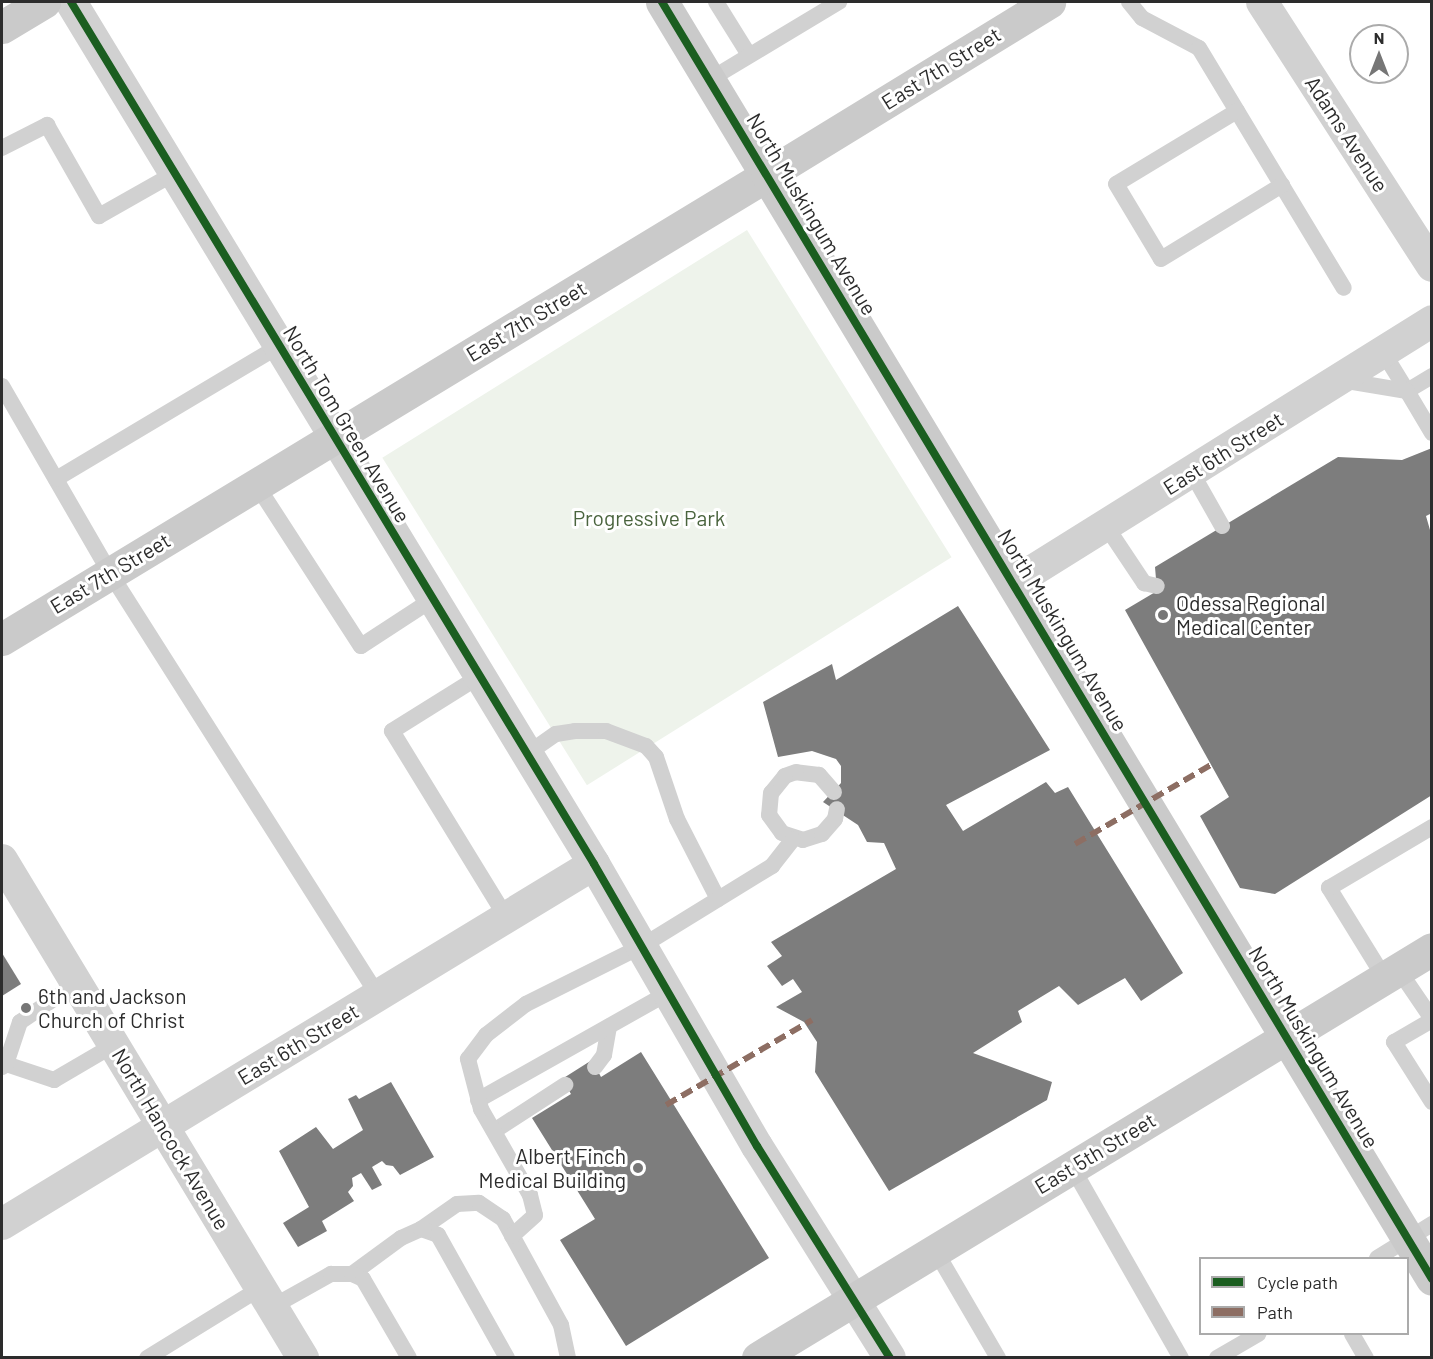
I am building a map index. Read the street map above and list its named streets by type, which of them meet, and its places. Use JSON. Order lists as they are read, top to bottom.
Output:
{
  "streets": {
    "street": [
      "East 7th Street",
      "Adams Avenue",
      "North Muskingum Avenue",
      "North Tom Green Avenue",
      "East 6th Street",
      "North Hancock Avenue",
      "East 5th Street"
    ]
  },
  "crossings": [
    ["East 7th Street", "North Muskingum Avenue"],
    ["East 7th Street", "North Tom Green Avenue"],
    ["North Muskingum Avenue", "East 6th Street"],
    ["North Muskingum Avenue", "East 5th Street"],
    ["North Tom Green Avenue", "East 6th Street"],
    ["North Tom Green Avenue", "East 5th Street"],
    ["East 6th Street", "North Hancock Avenue"]
  ],
  "parks": ["Progressive Park"],
  "places": ["Odessa Regional Medical Center", "6th and Jackson Church of Christ", "Albert Finch Medical Building"],
  "legend": ["Cycle path", "Path"],
  "north": "top"
}
